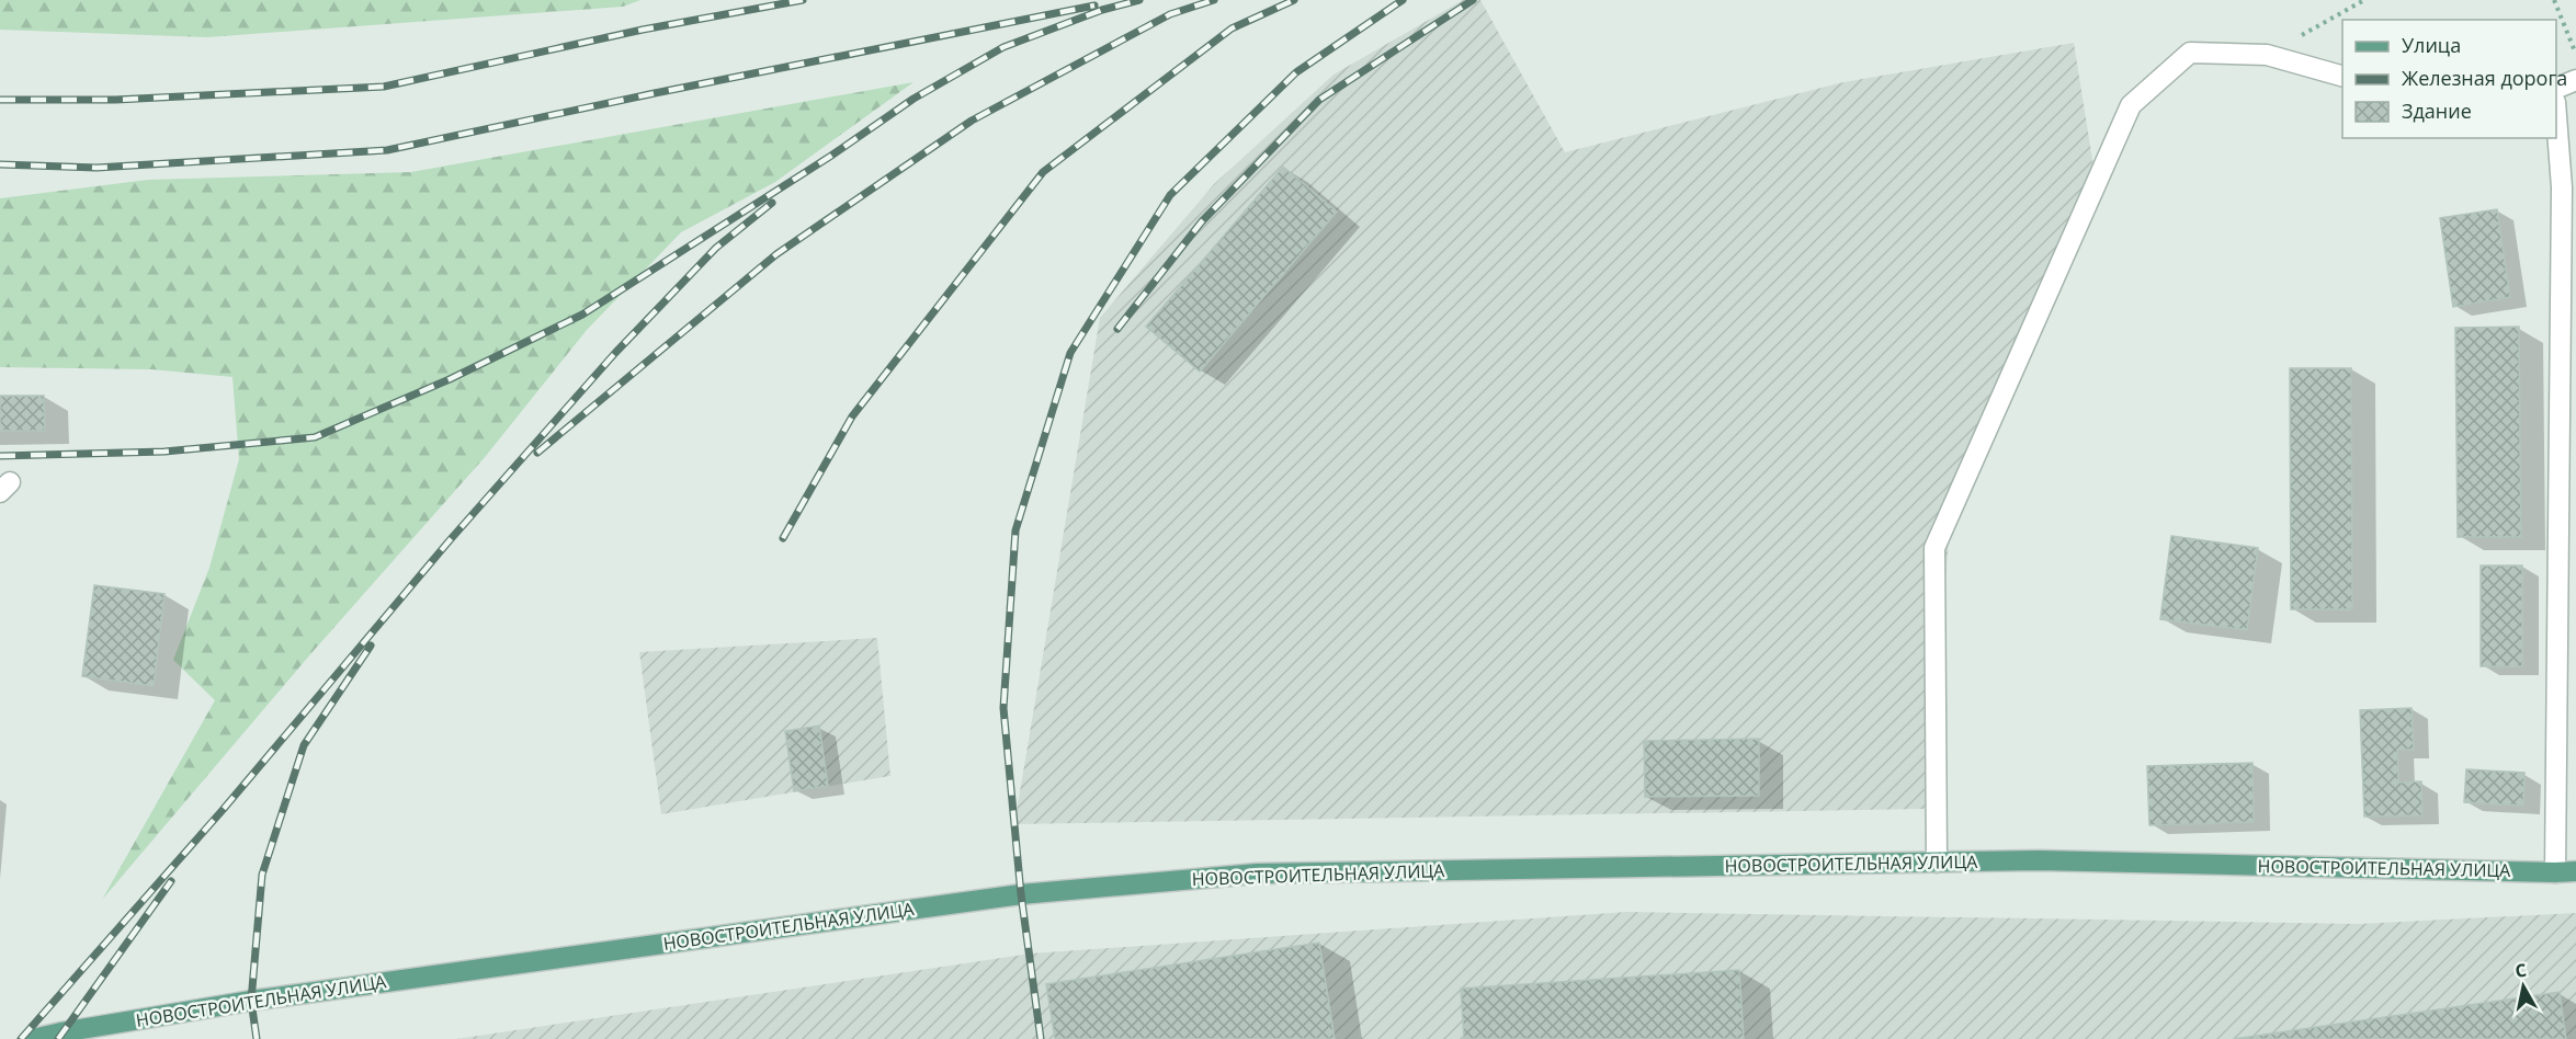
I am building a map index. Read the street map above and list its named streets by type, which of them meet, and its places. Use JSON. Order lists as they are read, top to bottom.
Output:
{
  "streets": {
    "main road": ["НОВОСТРОИТЕЛЬНАЯ УЛИЦА"]
  },
  "legend": ["Улица", "Железная дорога", "Здание"],
  "north": "top"
}
